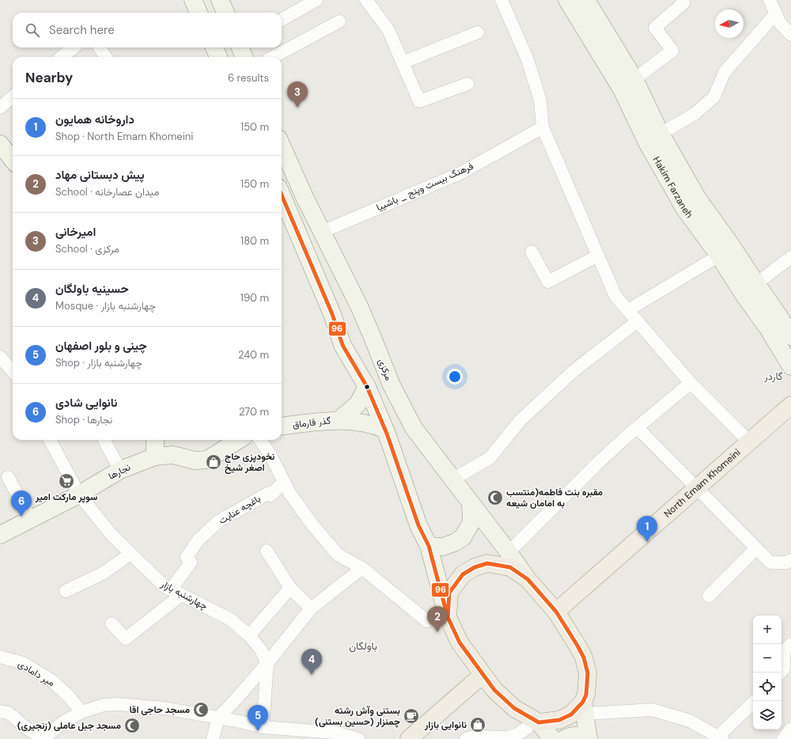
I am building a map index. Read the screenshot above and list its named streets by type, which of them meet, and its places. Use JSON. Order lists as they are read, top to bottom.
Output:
{
  "streets": {
    "main road": ["North Emam Khomeini"],
    "street": [
      "فرهنگ بیست وپنج _ باشییا",
      "Hakim Farzaneh",
      "مرکزی",
      "گذر قارماق",
      "نجارها",
      "باغچه عنایت",
      "چهارشنبه بازار",
      "میر دامادی"
    ]
  },
  "crossings": [
    ["فرهنگ بیست وپنج _ باشییا", "مرکزی"],
    ["نجارها", "چهارشنبه بازار"],
    ["باغچه عنایت", "چهارشنبه بازار"]
  ],
  "districts": ["گاردر", "باولگان"],
  "places": {
    "shop": ["نخودپزی حاج اصغر شیخ", "نانوایی بازار"],
    "supermarket": ["سوپر مارکت امیر"],
    "mosque": ["مقبره بنت فاطمه(منتسب به امامان شیعه", "مسجد حاجی اقا", "مسجد جبل عاملی (زنجیری)"],
    "cafe": ["بستنی وآش رشته چمنزار (حسین بستنی)"]
  },
  "lines": ["transit line 96"],
  "north": "left",
  "page": {
    "search": "Search here",
    "heading": ["Nearby", "6 results"],
    "pins": [
      "3",
      "6",
      "1",
      "2",
      "4",
      "5"
    ],
    "list": [
      {
        "mark": "1",
        "name": "داروخانه همایون",
        "note": "Shop · North Emam Khomeini",
        "value": "150 m"
      },
      {
        "mark": "2",
        "name": "پیش دبستانی مهاد",
        "note": "School · میدان عصارخانه",
        "value": "150 m"
      },
      {
        "mark": "3",
        "name": "امیرخانی",
        "note": "School · مرکزی",
        "value": "180 m"
      },
      {
        "mark": "4",
        "name": "حسینیه باولگان",
        "note": "Mosque · چهارشنبه بازار",
        "value": "190 m"
      },
      {
        "mark": "5",
        "name": "چینی و بلور اصفهان",
        "note": "Shop · چهارشنبه بازار",
        "value": "240 m"
      },
      {
        "mark": "6",
        "name": "نانوایی شادی",
        "note": "Shop · نجارها",
        "value": "270 m"
      }
    ],
    "map_buttons": ["+", "−"]
  }
}
